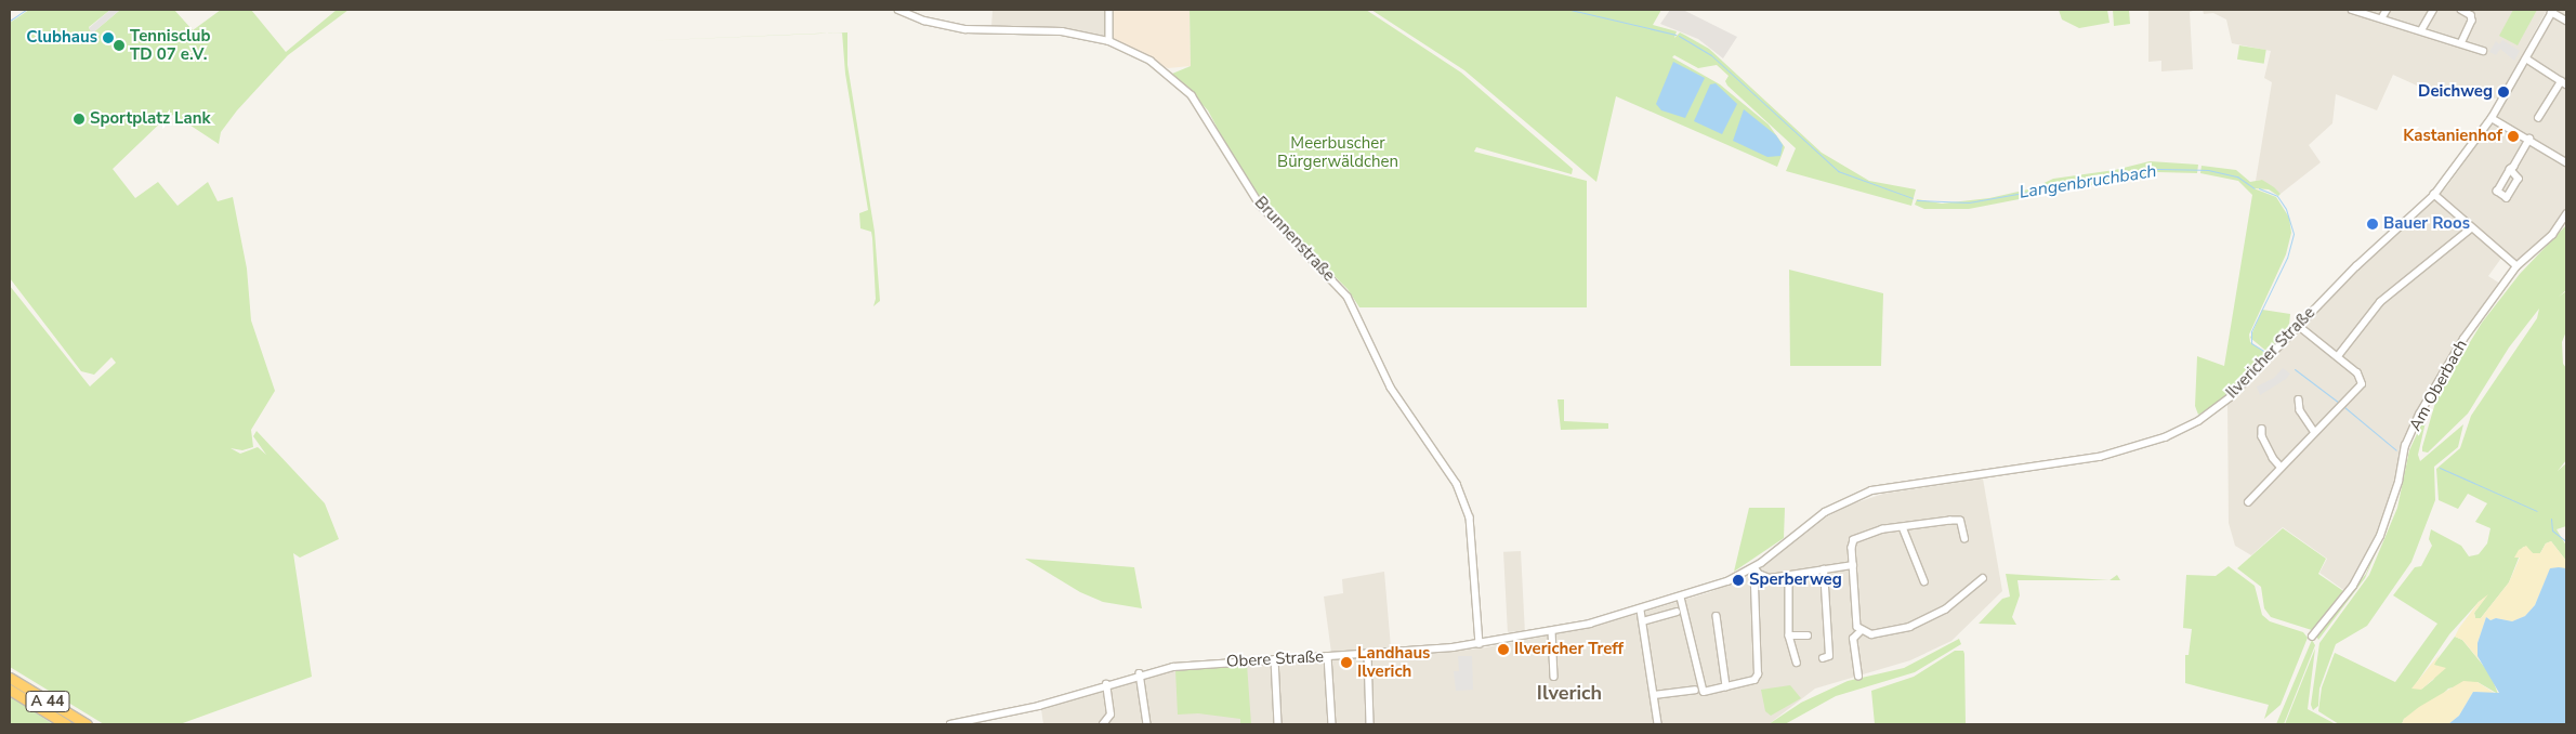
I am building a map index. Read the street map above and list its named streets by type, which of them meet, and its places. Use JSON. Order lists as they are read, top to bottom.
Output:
{
  "streets": {
    "highway": ["A 44"],
    "street": [
      "Brunnenstraße",
      "Ilvericher Straße",
      "Am Oberbach",
      "Obere Straße"
    ]
  },
  "crossings": [
    ["Brunnenstraße", "Obere Straße"],
    ["Ilvericher Straße", "Obere Straße"]
  ],
  "districts": ["Ilverich"],
  "water": ["Langenbruchbach"],
  "parks": ["Meerbuscher Bürgerwäldchen"],
  "places": [
    "Clubhaus",
    "Tennisclub TD 07 e.V.",
    "Deichweg",
    "Sportplatz Lank",
    "Kastanienhof",
    "Bauer Roos",
    "Sperberweg",
    "Ilvericher Treff",
    "Landhaus Ilverich"
  ]
}
